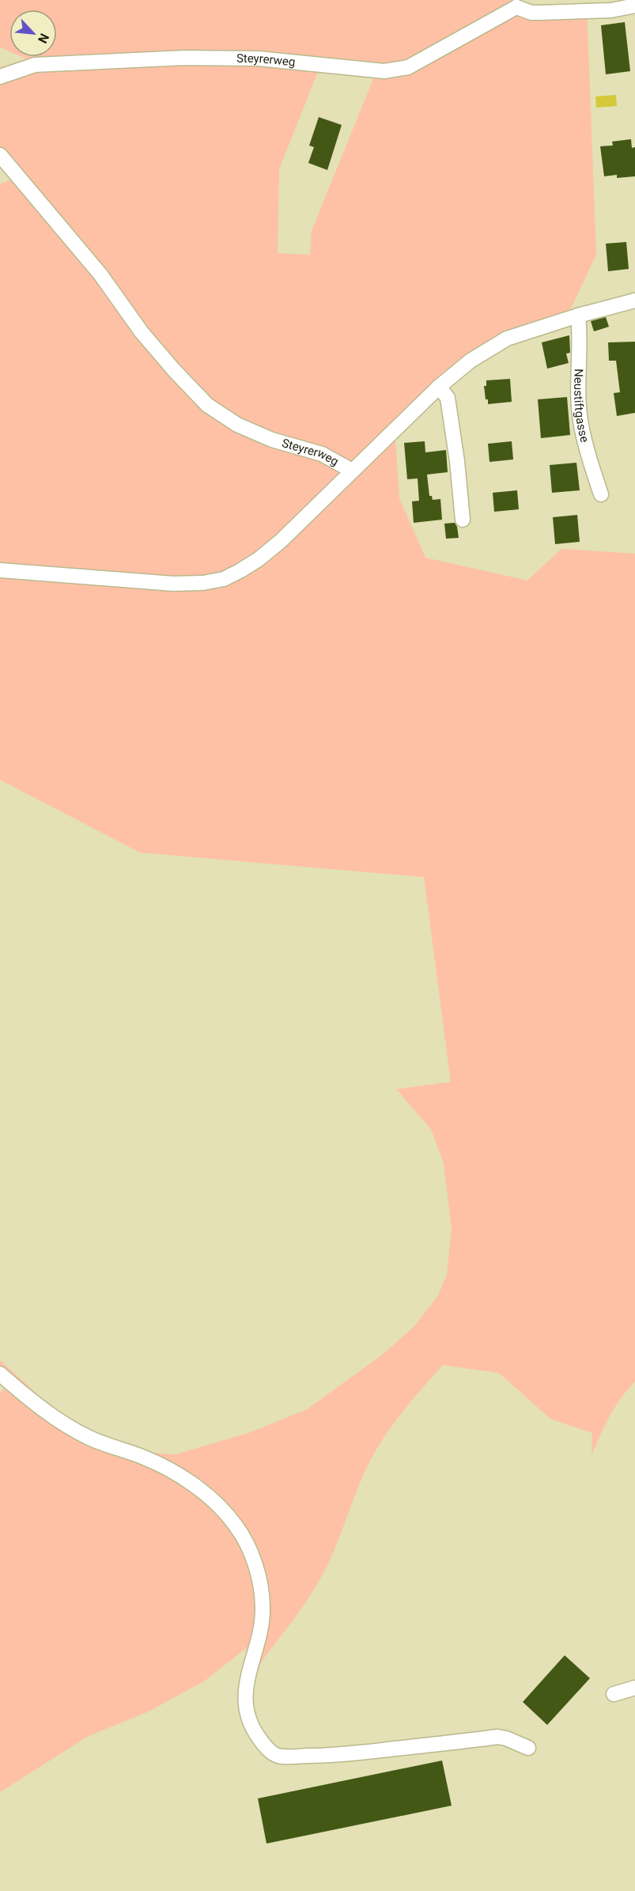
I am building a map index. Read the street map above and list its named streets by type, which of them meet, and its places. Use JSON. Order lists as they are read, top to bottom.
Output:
{
  "streets": {
    "street": ["Steyrerweg", "Neustiftgasse"]
  },
  "north": "bottom right"
}
